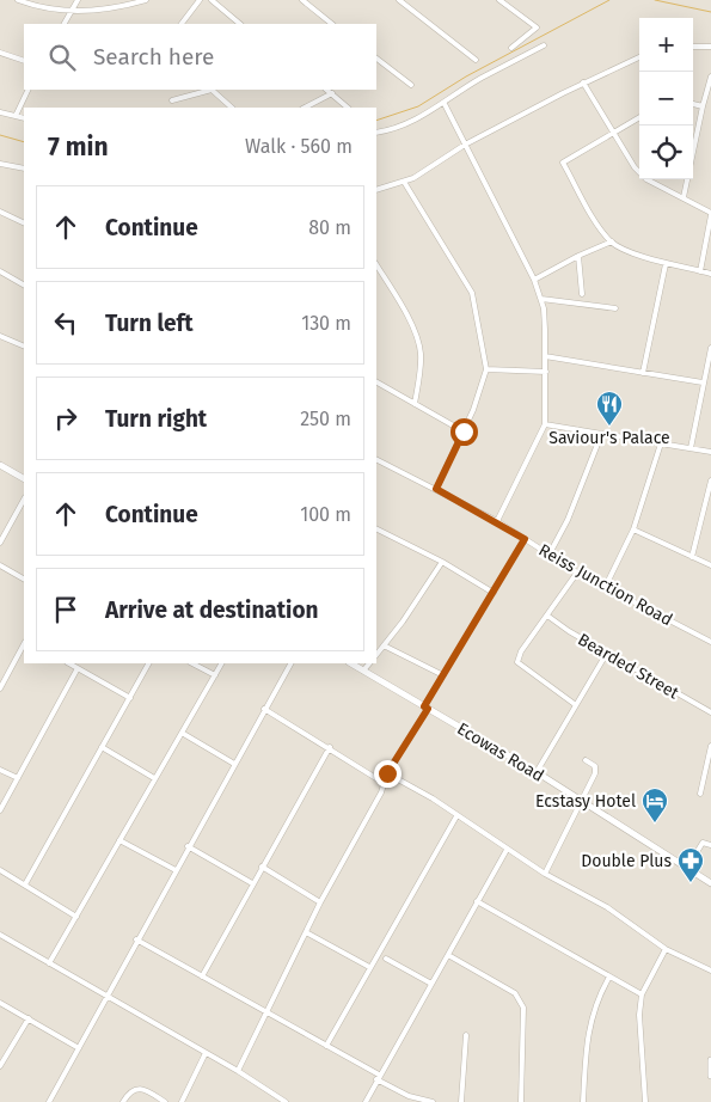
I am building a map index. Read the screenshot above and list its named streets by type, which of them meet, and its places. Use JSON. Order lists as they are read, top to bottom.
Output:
{
  "streets": {
    "street": ["Reiss Junction Road", "Bearded Street", "Ecowas Road"]
  },
  "places": {
    "restaurant": ["Saviour's Palace"],
    "hotel": ["Ecstasy Hotel"],
    "pharmacy": ["Double Plus"]
  },
  "page": {
    "map_buttons": ["+", "−"],
    "search": "Search here",
    "heading": ["7 min", "Walk · 560 m"],
    "list": [
      ["Continue", "80 m"],
      ["Turn left", "130 m"],
      ["Turn right", "250 m"],
      ["Continue", "100 m"],
      "Arrive at destination"
    ]
  }
}
